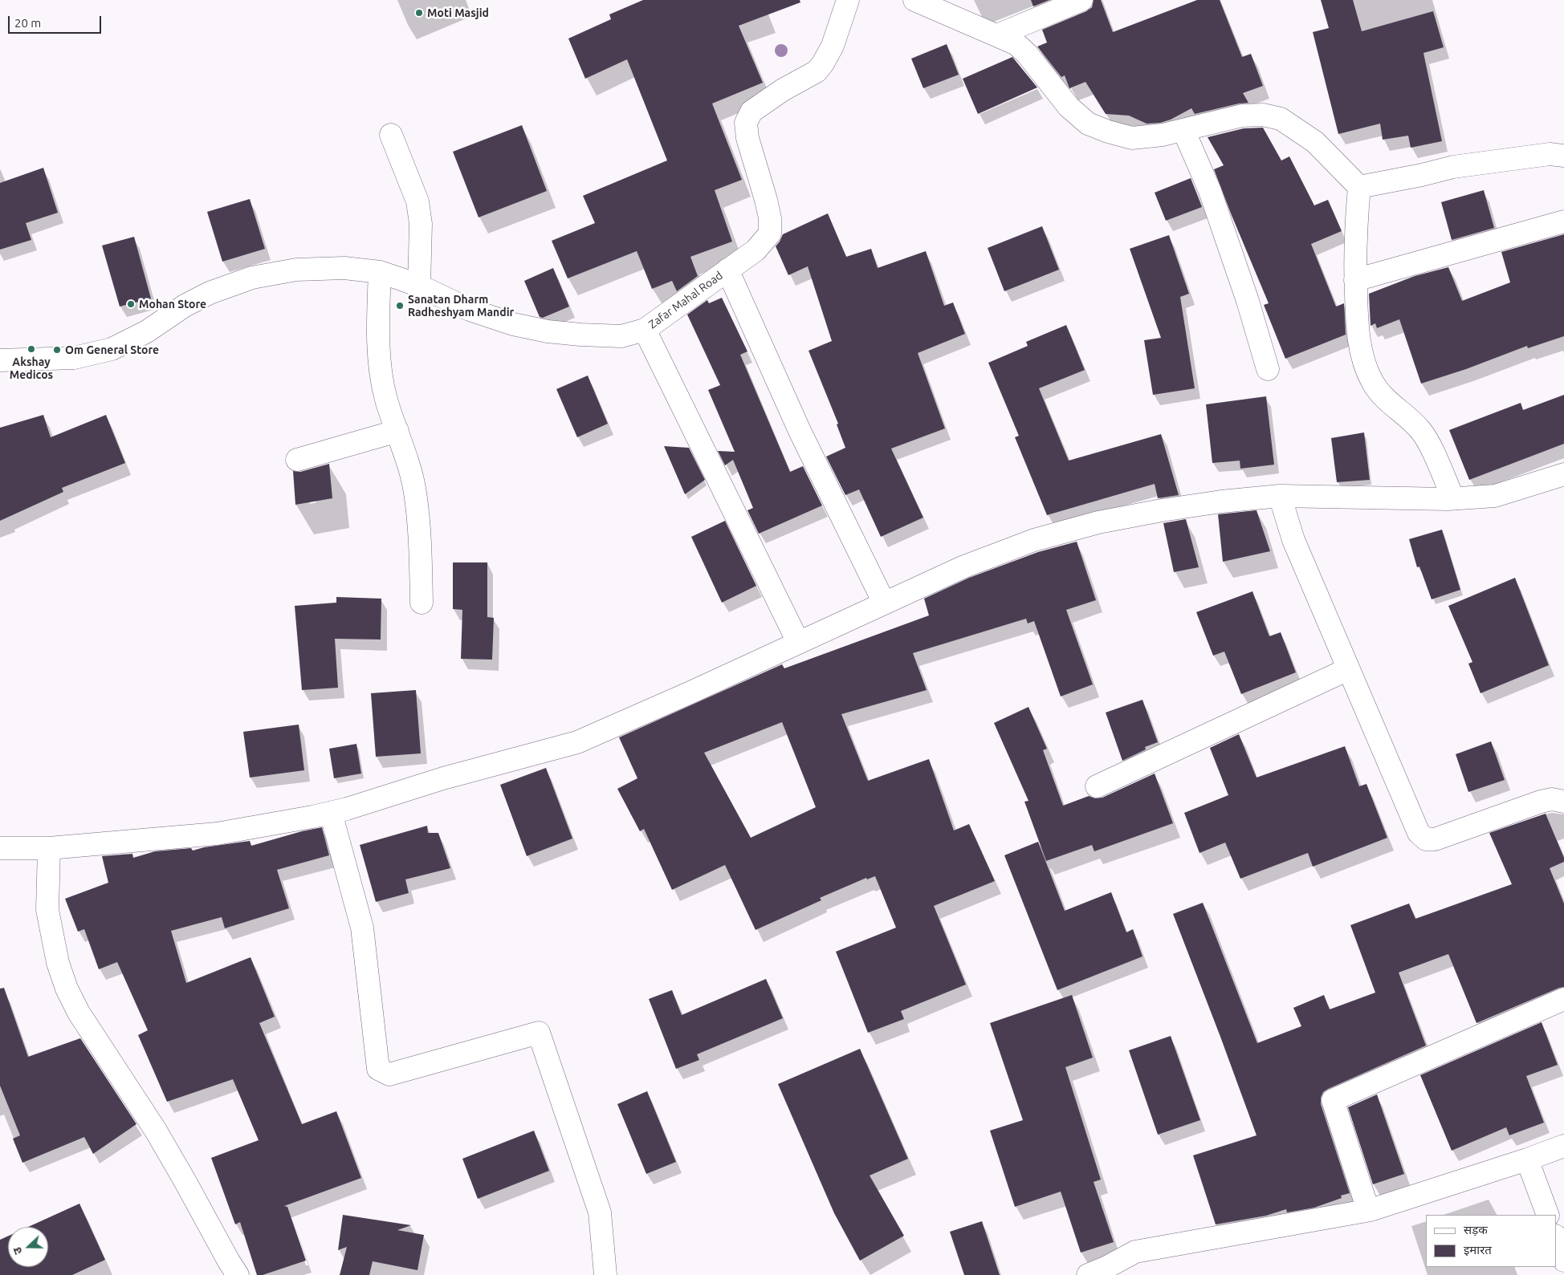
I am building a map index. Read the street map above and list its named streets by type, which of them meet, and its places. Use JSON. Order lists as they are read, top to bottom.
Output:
{
  "streets": {
    "street": ["Zafar Mahal Road"]
  },
  "places": [
    "Moti Masjid",
    "Mohan Store",
    "Sanatan Dharm Radheshyam Mandir",
    "Akshay Medicos",
    "Om General Store"
  ],
  "legend": ["सड़क", "इमारत"],
  "scale_bar": "20 m",
  "north": "left"
}
